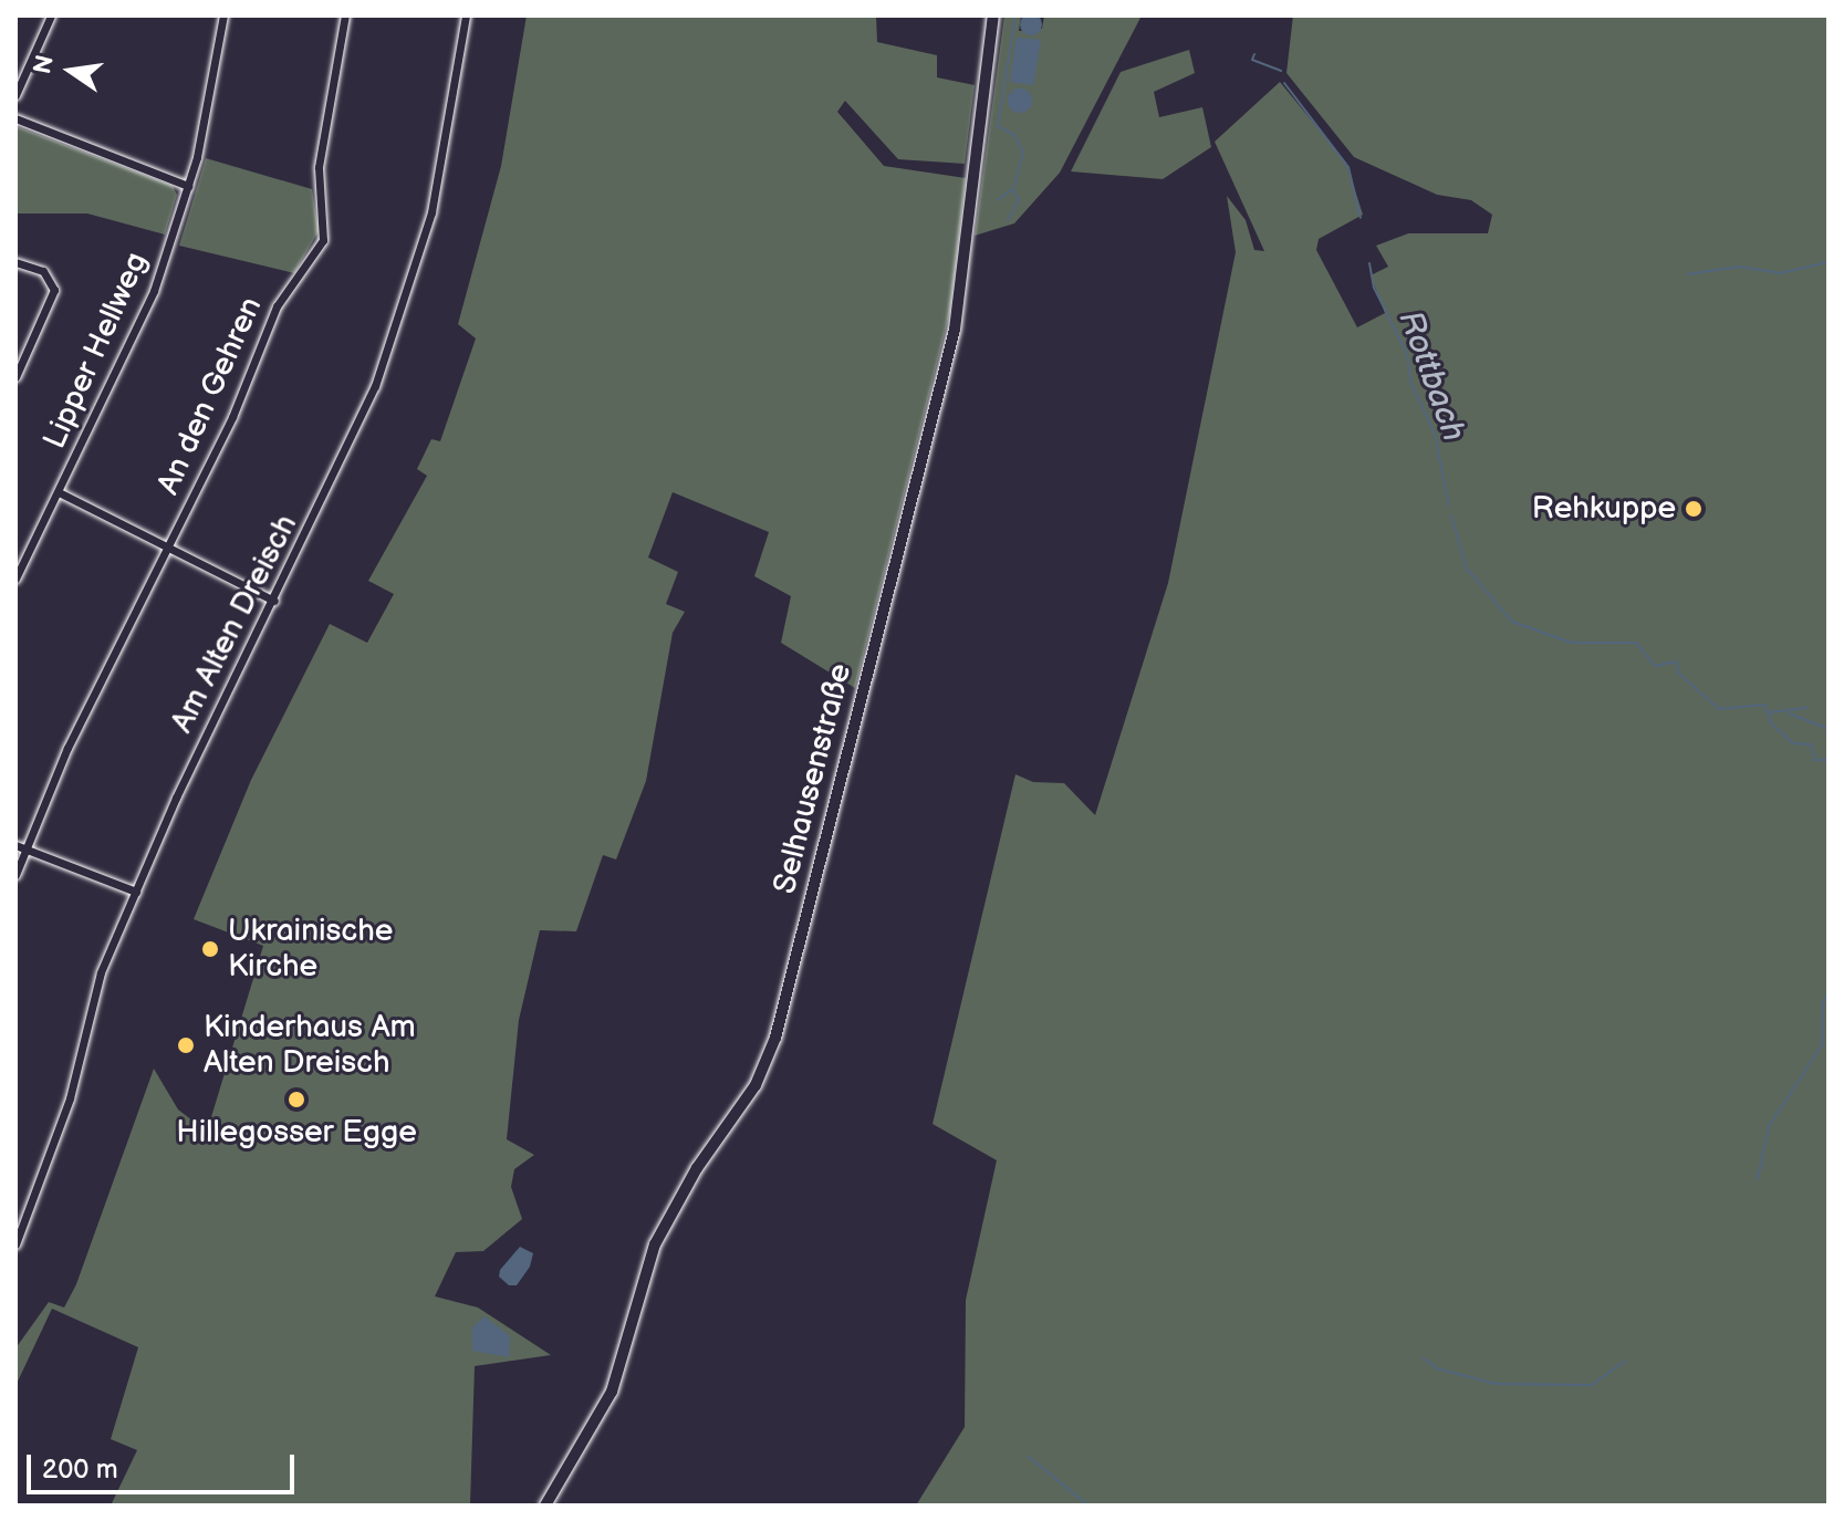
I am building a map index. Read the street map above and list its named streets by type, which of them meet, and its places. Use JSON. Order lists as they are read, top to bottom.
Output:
{
  "streets": {
    "street": [
      "Lipper Hellweg",
      "An den Gehren",
      "Am Alten Dreisch",
      "Selhausenstraße"
    ]
  },
  "water": ["Rottbach"],
  "places": [
    "Rehkuppe",
    "Ukrainische Kirche",
    "Kinderhaus Am Alten Dreisch",
    "Hillegosser Egge"
  ],
  "scale_bar": "200 m",
  "north": "left"
}
